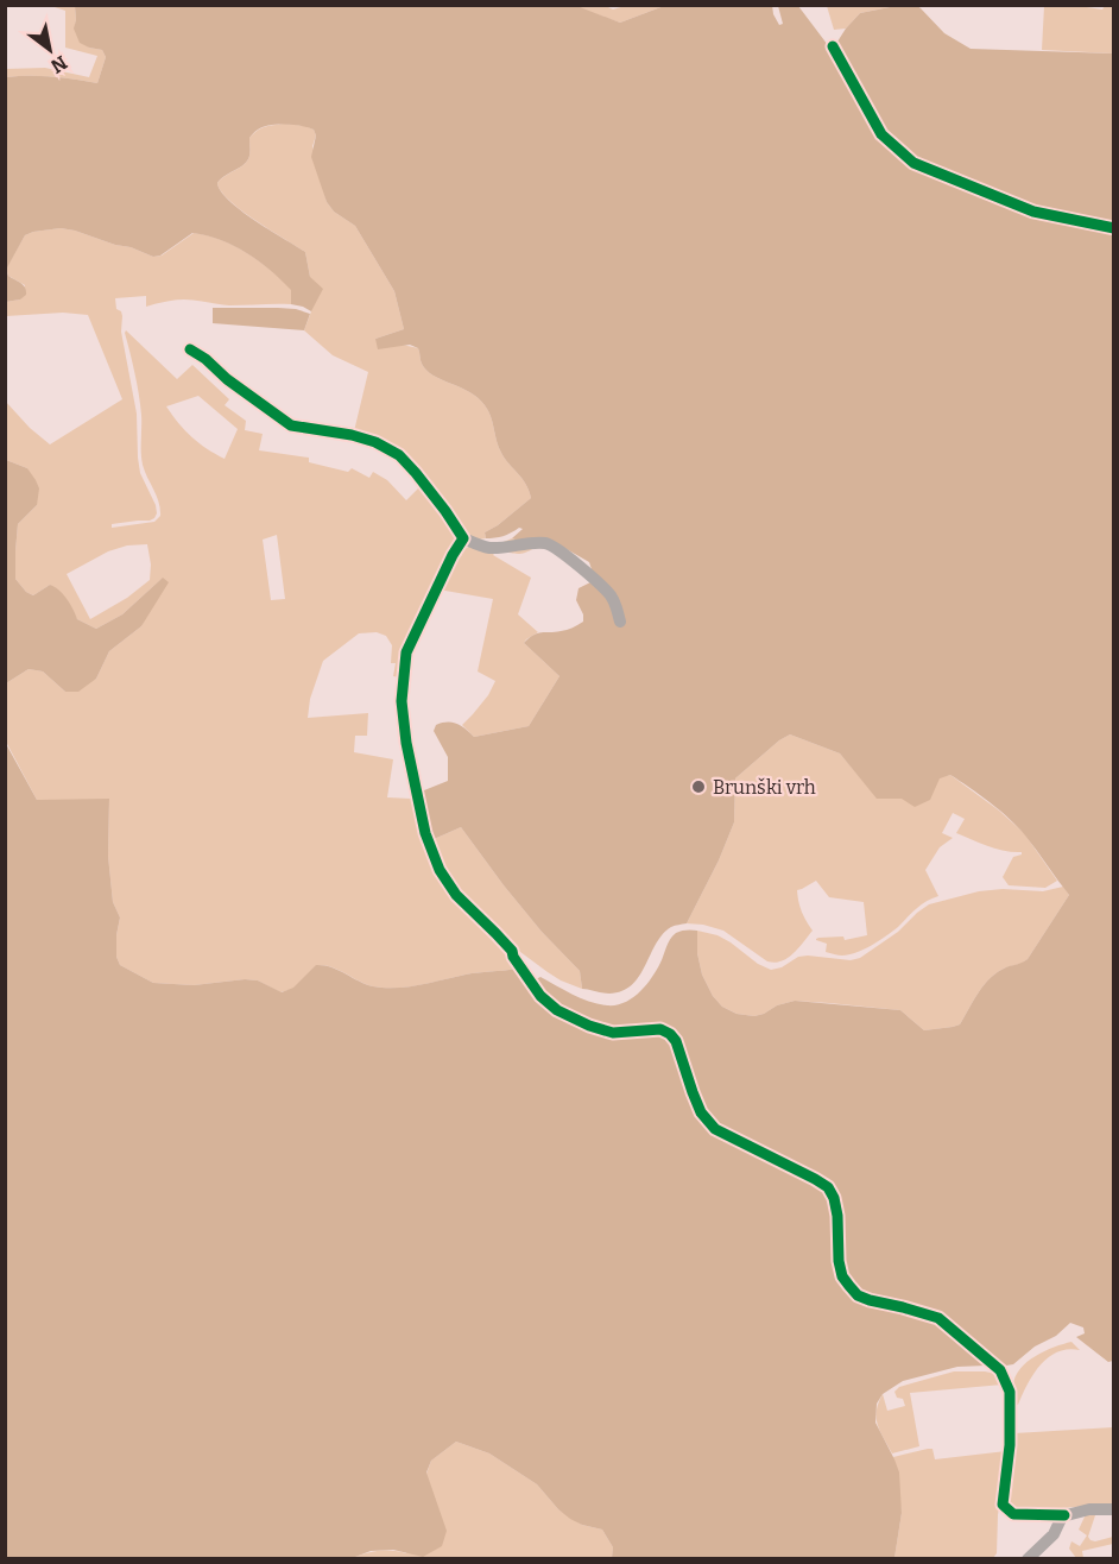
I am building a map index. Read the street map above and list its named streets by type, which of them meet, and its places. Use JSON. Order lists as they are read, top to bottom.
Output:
{
  "places": ["Brunški vrh"],
  "north": "bottom right"
}
